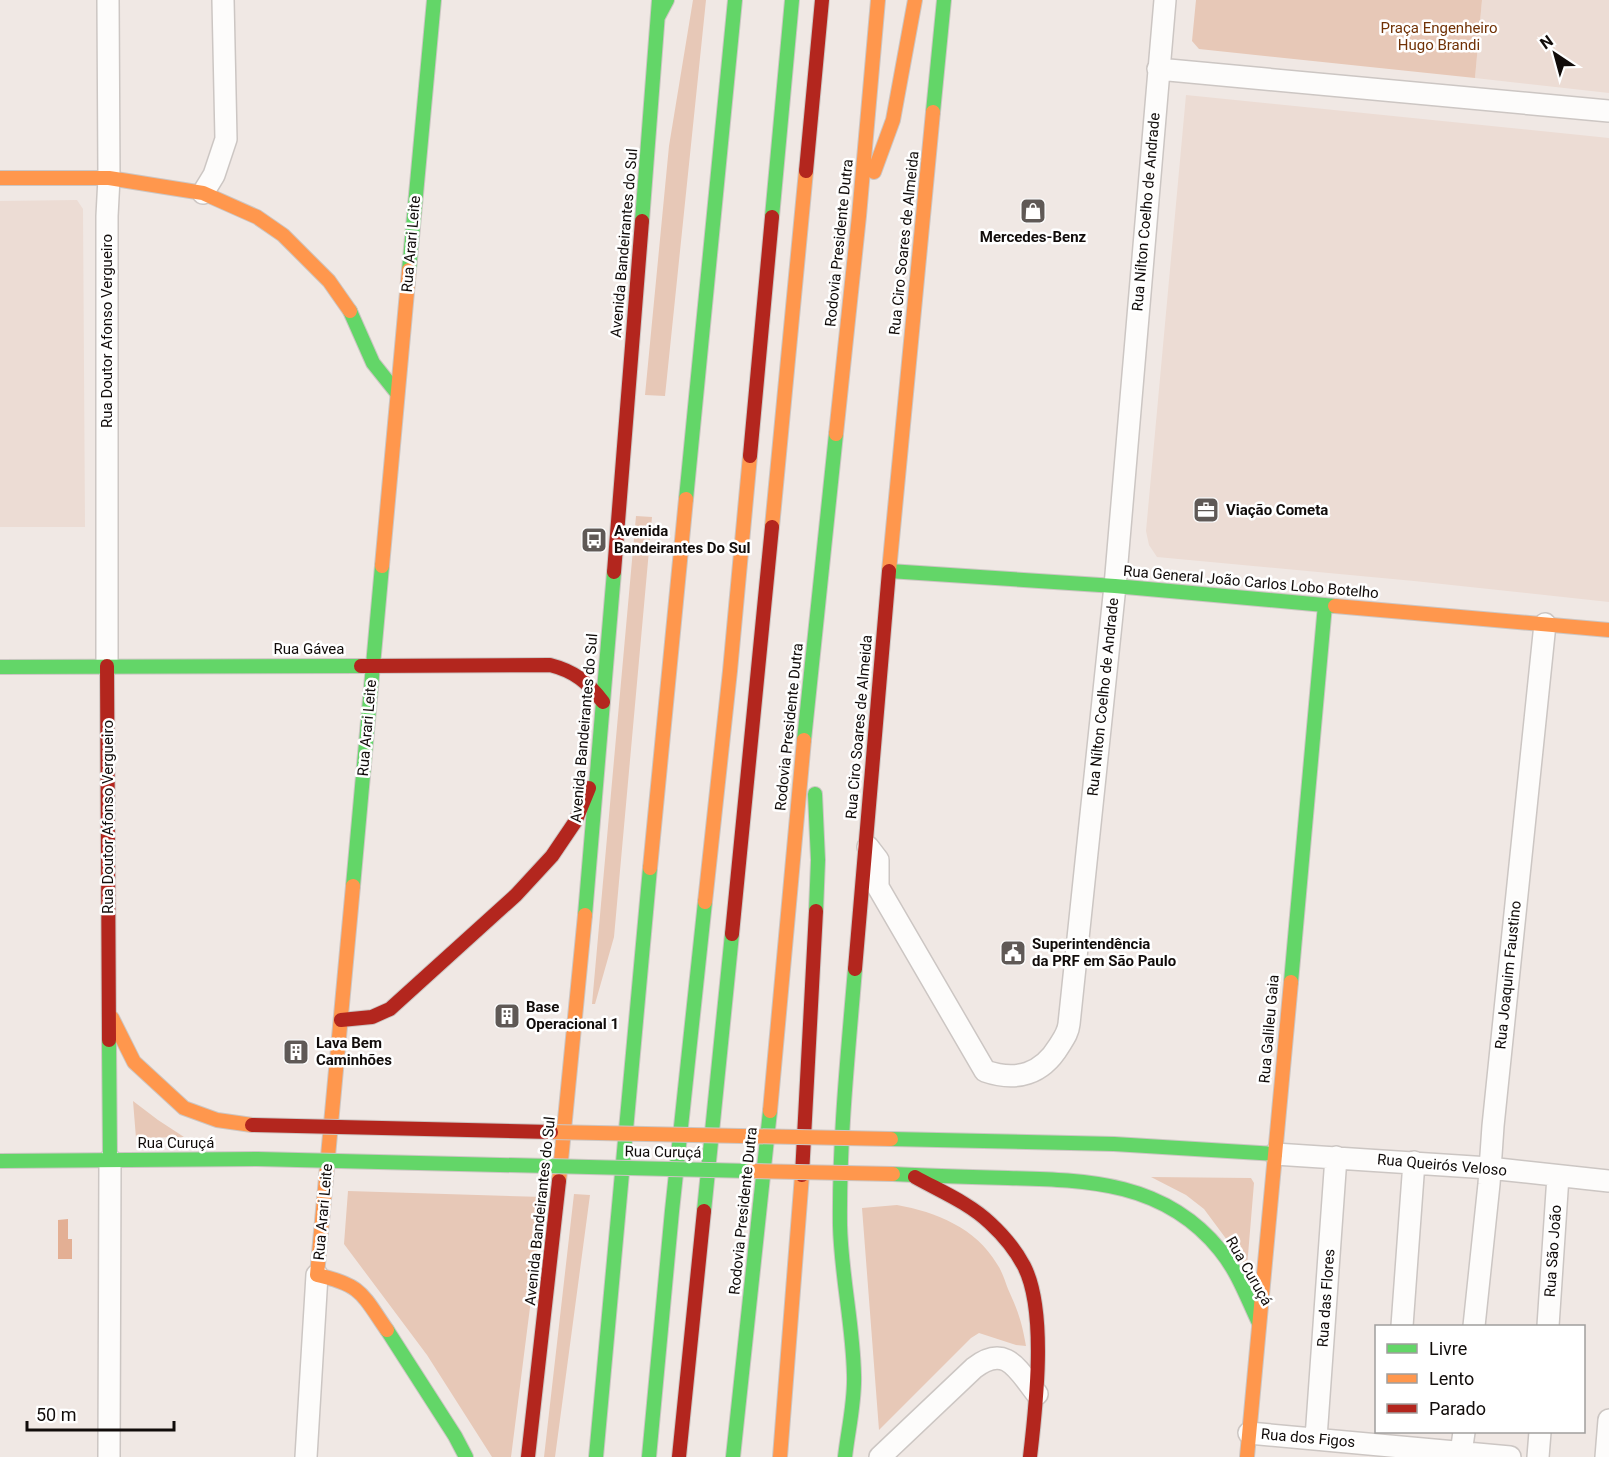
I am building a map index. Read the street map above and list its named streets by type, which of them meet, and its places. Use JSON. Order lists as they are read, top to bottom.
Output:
{
  "streets": {
    "main road": [
      "Avenida Bandeirantes do Sul",
      "Rodovia Presidente Dutra",
      "Rua Ciro Soares de Almeida",
      "Rua Arari Leite",
      "Rua Doutor Afonso Vergueiro",
      "Rua General João Carlos Lobo Botelho",
      "Rua Gávea",
      "Rua Galileu Gaia",
      "Rua Curuçá"
    ],
    "street": [
      "Rua Nílton Coelho de Andrade",
      "Rua Joaquim Faustino",
      "Rua Queirós Veloso",
      "Rua São João",
      "Rua das Flores",
      "Rua dos Figos"
    ]
  },
  "crossings": [
    ["Rua Nílton Coelho de Andrade", "Rua Ciro Soares de Almeida"],
    ["Rua Nílton Coelho de Andrade", "Rua General João Carlos Lobo Botelho"],
    ["Avenida Bandeirantes do Sul", "Rua Gávea"],
    ["Rua Ciro Soares de Almeida", "Rua General João Carlos Lobo Botelho"],
    ["Rua Arari Leite", "Rua Gávea"],
    ["Rua Doutor Afonso Vergueiro", "Rua Gávea"],
    ["Rua Doutor Afonso Vergueiro", "Rua Curuçá"],
    ["Rua General João Carlos Lobo Botelho", "Rua Joaquim Faustino"],
    ["Rua General João Carlos Lobo Botelho", "Rua Galileu Gaia"],
    ["Rua Joaquim Faustino", "Rua Queirós Veloso"],
    ["Rua Galileu Gaia", "Rua Curuçá"],
    ["Rua Galileu Gaia", "Rua Queirós Veloso"],
    ["Rua Galileu Gaia", "Rua dos Figos"],
    ["Rua Curuçá", "Rua Queirós Veloso"],
    ["Rua Queirós Veloso", "Rua São João"],
    ["Rua Queirós Veloso", "Rua das Flores"],
    ["Rua das Flores", "Rua dos Figos"]
  ],
  "parks": ["Praça Engenheiro Hugo Brandi"],
  "places": {
    "shop": ["Mercedes-Benz"],
    "office": ["Viação Cometa"],
    "bus stop": ["Avenida Bandeirantes Do Sul"],
    "public building": ["Superintendência da PRF em São Paulo"],
    "building": ["Base Operacional 1", "Lava Bem Caminhões"]
  },
  "legend": ["Livre", "Lento", "Parado"],
  "scale_bar": "50 m",
  "north": "top left"
}
